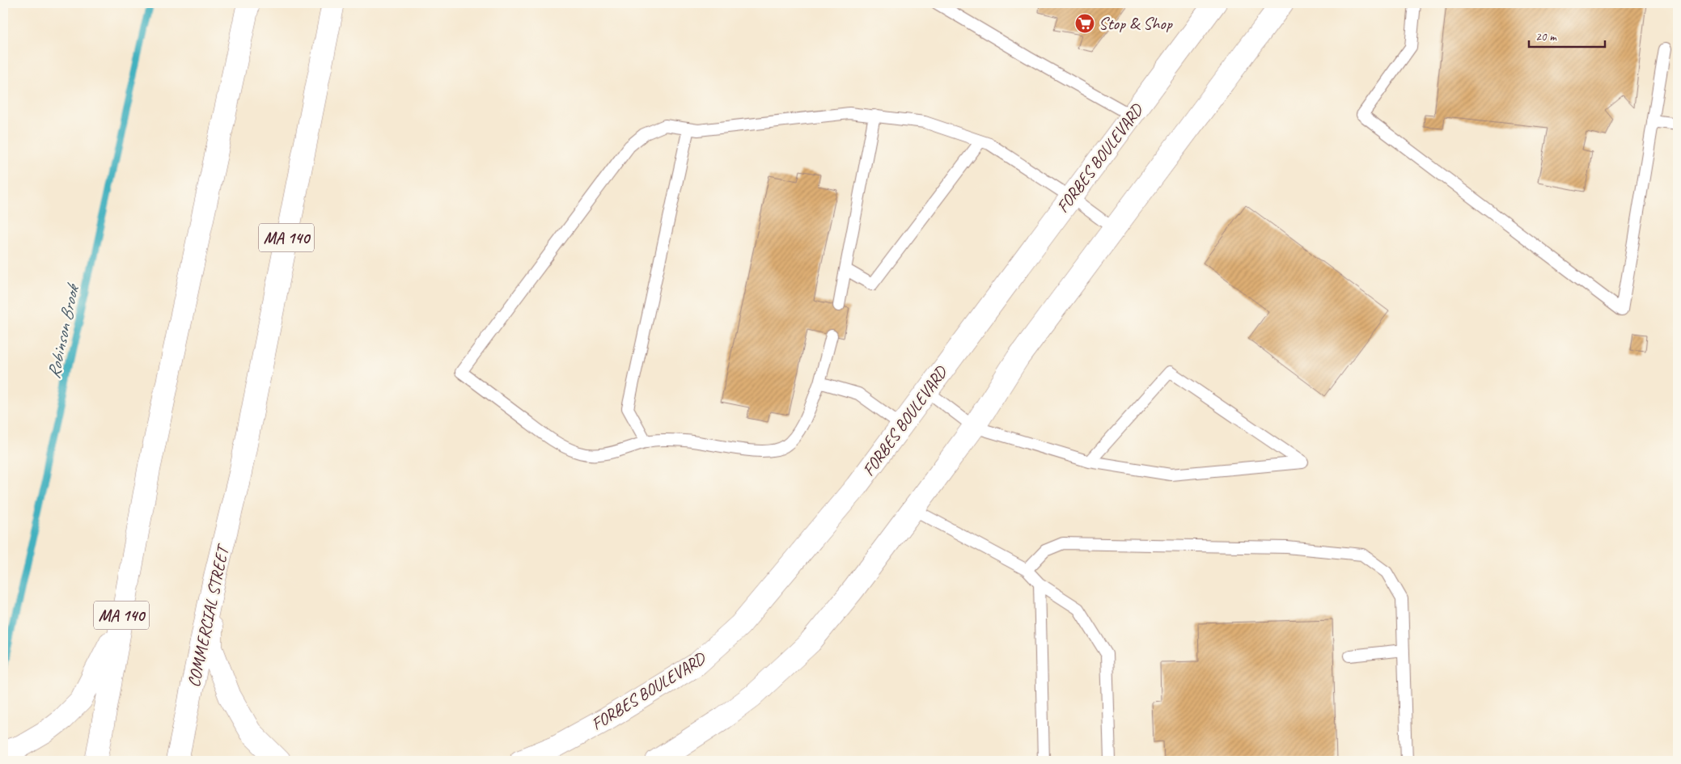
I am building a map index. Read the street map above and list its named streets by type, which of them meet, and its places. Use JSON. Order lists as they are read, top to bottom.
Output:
{
  "streets": {
    "main road": ["FORBES BOULEVARD", "MA 140", "COMMERCIAL STREET"]
  },
  "water": ["Robinson Brook"],
  "places": {
    "supermarket": ["Stop & Shop"]
  },
  "scale_bar": "20 m"
}
